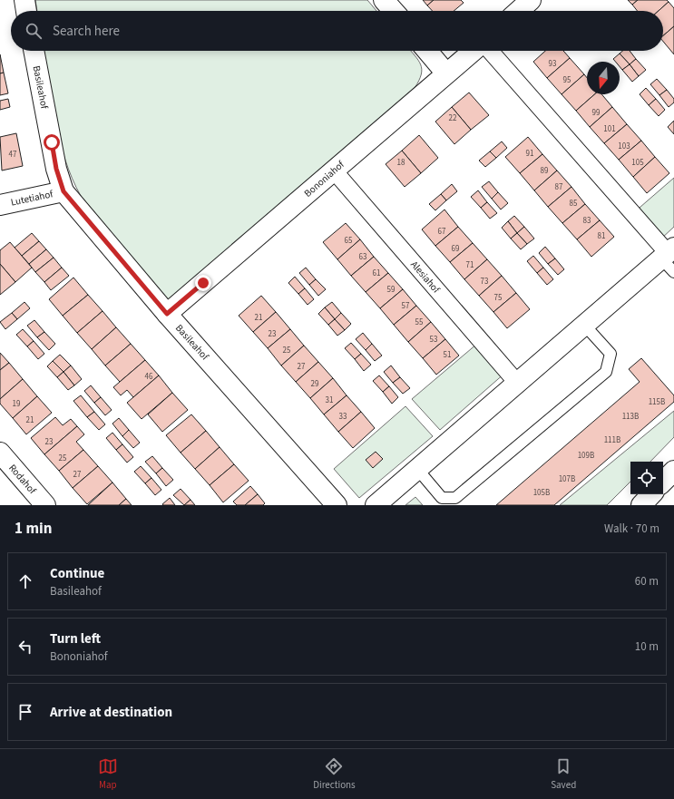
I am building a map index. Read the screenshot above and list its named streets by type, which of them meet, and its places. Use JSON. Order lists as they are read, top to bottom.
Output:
{
  "streets": {
    "street": [
      "Basileahof",
      "Bononiahof",
      "Lutetiahof",
      "Alesiahof",
      "Rodahof"
    ]
  },
  "crossings": [
    ["Basileahof", "Bononiahof"],
    ["Basileahof", "Lutetiahof"],
    ["Bononiahof", "Alesiahof"]
  ],
  "house_numbers": [
    "93",
    "95",
    "99",
    "22",
    "101",
    "103",
    "91",
    "47",
    "18",
    "105",
    "89",
    "87",
    "85",
    "83",
    "67",
    "81",
    "65",
    "69",
    "63",
    "71",
    "61",
    "73",
    "59",
    "75",
    "57",
    "21",
    "55",
    "23",
    "53",
    "25",
    "51",
    "27",
    "46",
    "29",
    "31",
    "115B",
    "19",
    "33",
    "113B",
    "21",
    "111B",
    "23",
    "109B",
    "25",
    "27",
    "107B",
    "105B"
  ],
  "north": "bottom",
  "page": {
    "search": "Search here",
    "heading": ["1 min", "Walk · 70 m"],
    "list": [
      ["Continue", "Basileahof", "60 m"],
      ["Turn left", "Bononiahof", "10 m"],
      "Arrive at destination"
    ],
    "nav": ["Map", "Directions", "Saved"]
  }
}
